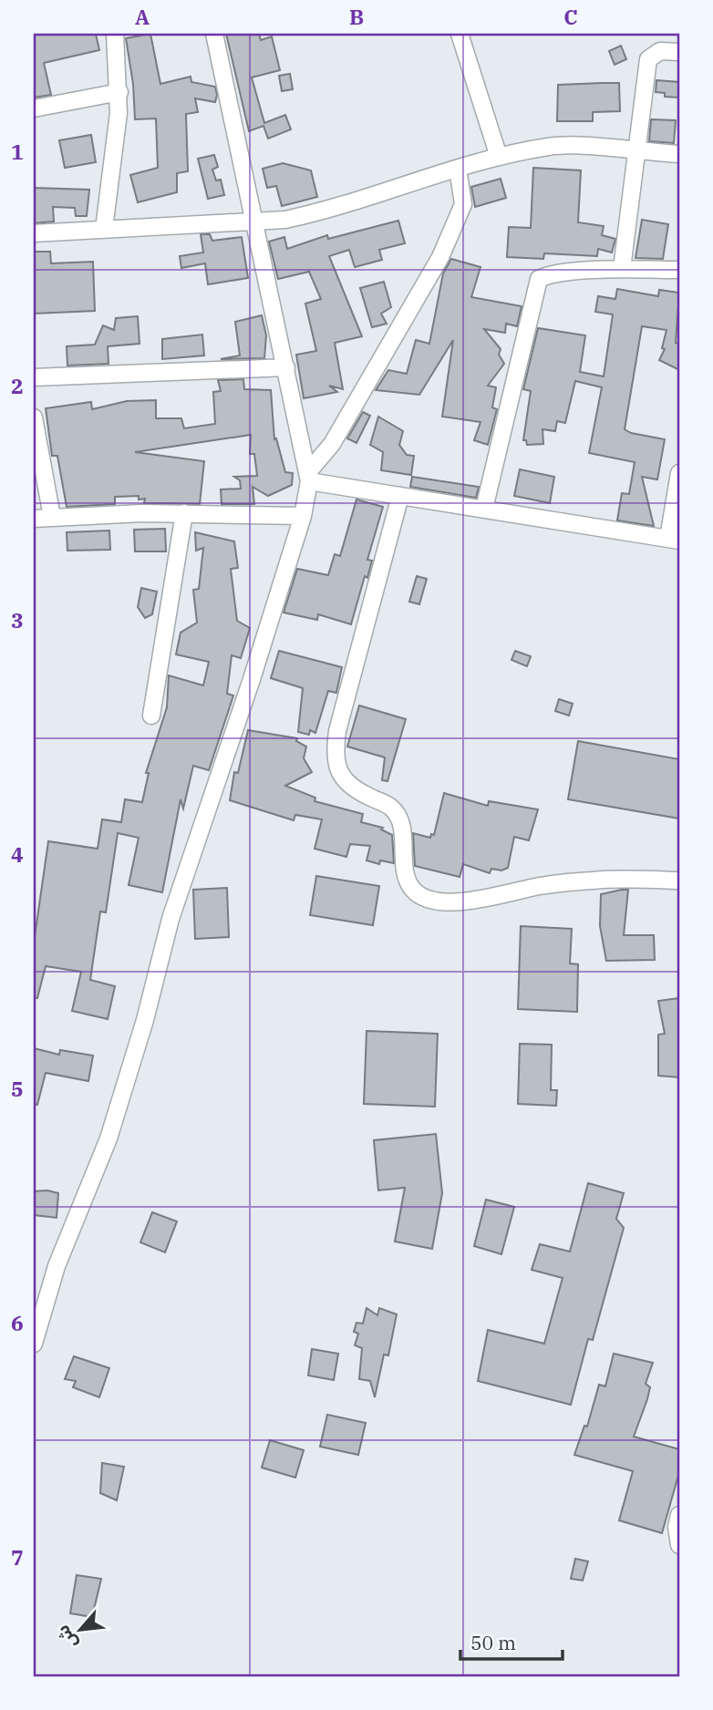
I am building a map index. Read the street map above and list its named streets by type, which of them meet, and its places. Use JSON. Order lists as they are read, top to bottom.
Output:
{
  "scale_bar": "50 m",
  "north": "bottom left",
  "grid": {
    "columns": ["A", "B", "C"],
    "rows": [
      "1",
      "2",
      "3",
      "4",
      "5",
      "6",
      "7"
    ]
  }
}
